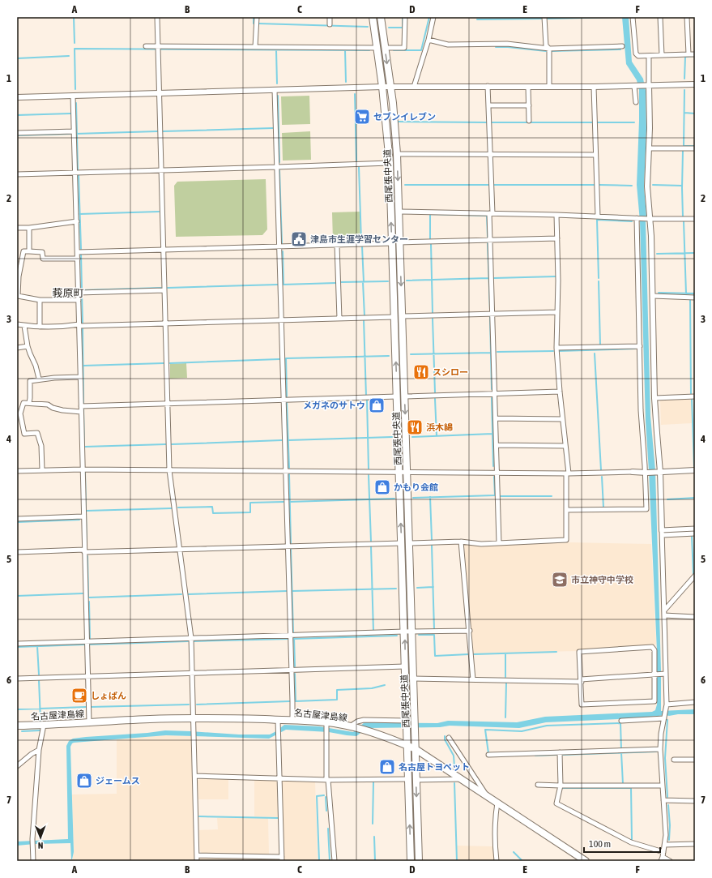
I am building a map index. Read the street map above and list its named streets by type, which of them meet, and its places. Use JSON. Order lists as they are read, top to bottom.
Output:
{
  "streets": {
    "main road": ["西尾張中央道", "名古屋津島線"]
  },
  "crossings": [
    ["西尾張中央道", "名古屋津島線"]
  ],
  "districts": ["莪原町"],
  "places": {
    "supermarket": ["セブンイレブン"],
    "public building": ["津島市生涯学習センター"],
    "restaurant": ["スシロー", "浜木綿"],
    "shop": [
      "メガネのサトウ",
      "かもり会館",
      "名古屋トヨペット",
      "ジェームス"
    ],
    "school or university": ["市立神守中学校"],
    "cafe": ["しょぱん"]
  },
  "scale_bar": "100 m",
  "north": "bottom",
  "grid": {
    "columns": [
      "A",
      "B",
      "C",
      "D",
      "E",
      "F"
    ],
    "rows": [
      "1",
      "2",
      "3",
      "4",
      "5",
      "6",
      "7"
    ]
  }
}
